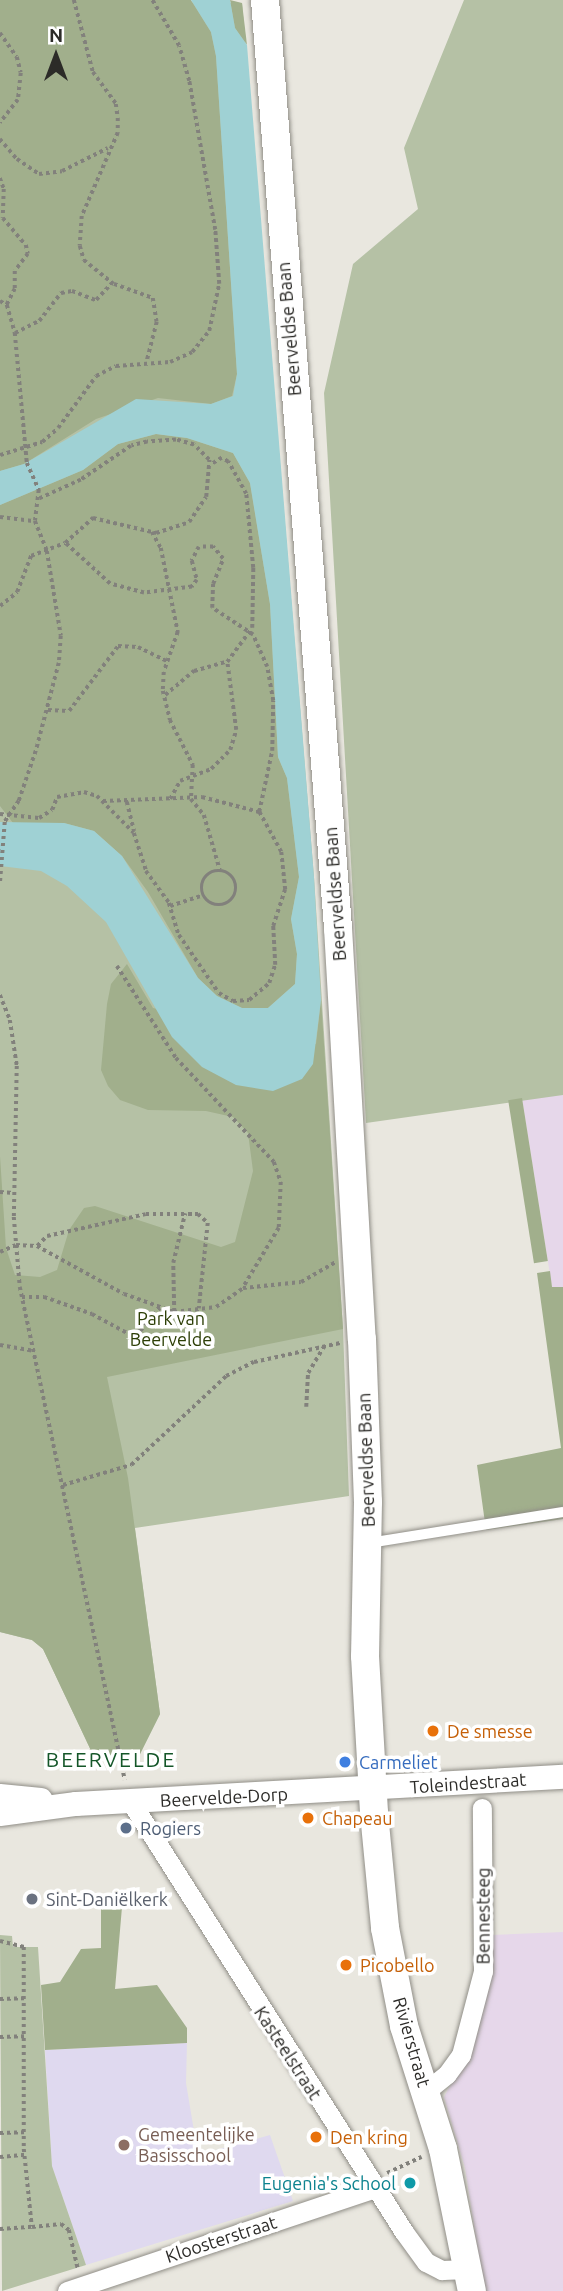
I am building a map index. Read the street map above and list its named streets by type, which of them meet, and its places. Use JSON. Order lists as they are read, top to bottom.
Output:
{
  "streets": {
    "main road": ["Beerveldse Baan", "Rivierstraat"],
    "street": [
      "Toleindestraat",
      "Beervelde-Dorp",
      "Bennesteeg",
      "Kasteelstraat",
      "Kloosterstraat"
    ]
  },
  "crossings": [
    ["Beerveldse Baan", "Toleindestraat"],
    ["Beerveldse Baan", "Beervelde-Dorp"],
    ["Beerveldse Baan", "Rivierstraat"],
    ["Toleindestraat", "Beervelde-Dorp"],
    ["Toleindestraat", "Rivierstraat"],
    ["Beervelde-Dorp", "Rivierstraat"],
    ["Beervelde-Dorp", "Kasteelstraat"],
    ["Bennesteeg", "Rivierstraat"],
    ["Rivierstraat", "Kasteelstraat"],
    ["Kasteelstraat", "Kloosterstraat"]
  ],
  "districts": ["BEERVELDE"],
  "parks": ["Park van Beervelde"],
  "places": [
    "De smesse",
    "Carmeliet",
    "Chapeau",
    "Rogiers",
    "Sint-Daniëlkerk",
    "Picobello",
    "Den kring",
    "Gemeentelijke Basisschool",
    "Eugenia's School"
  ],
  "north": "top"
}
